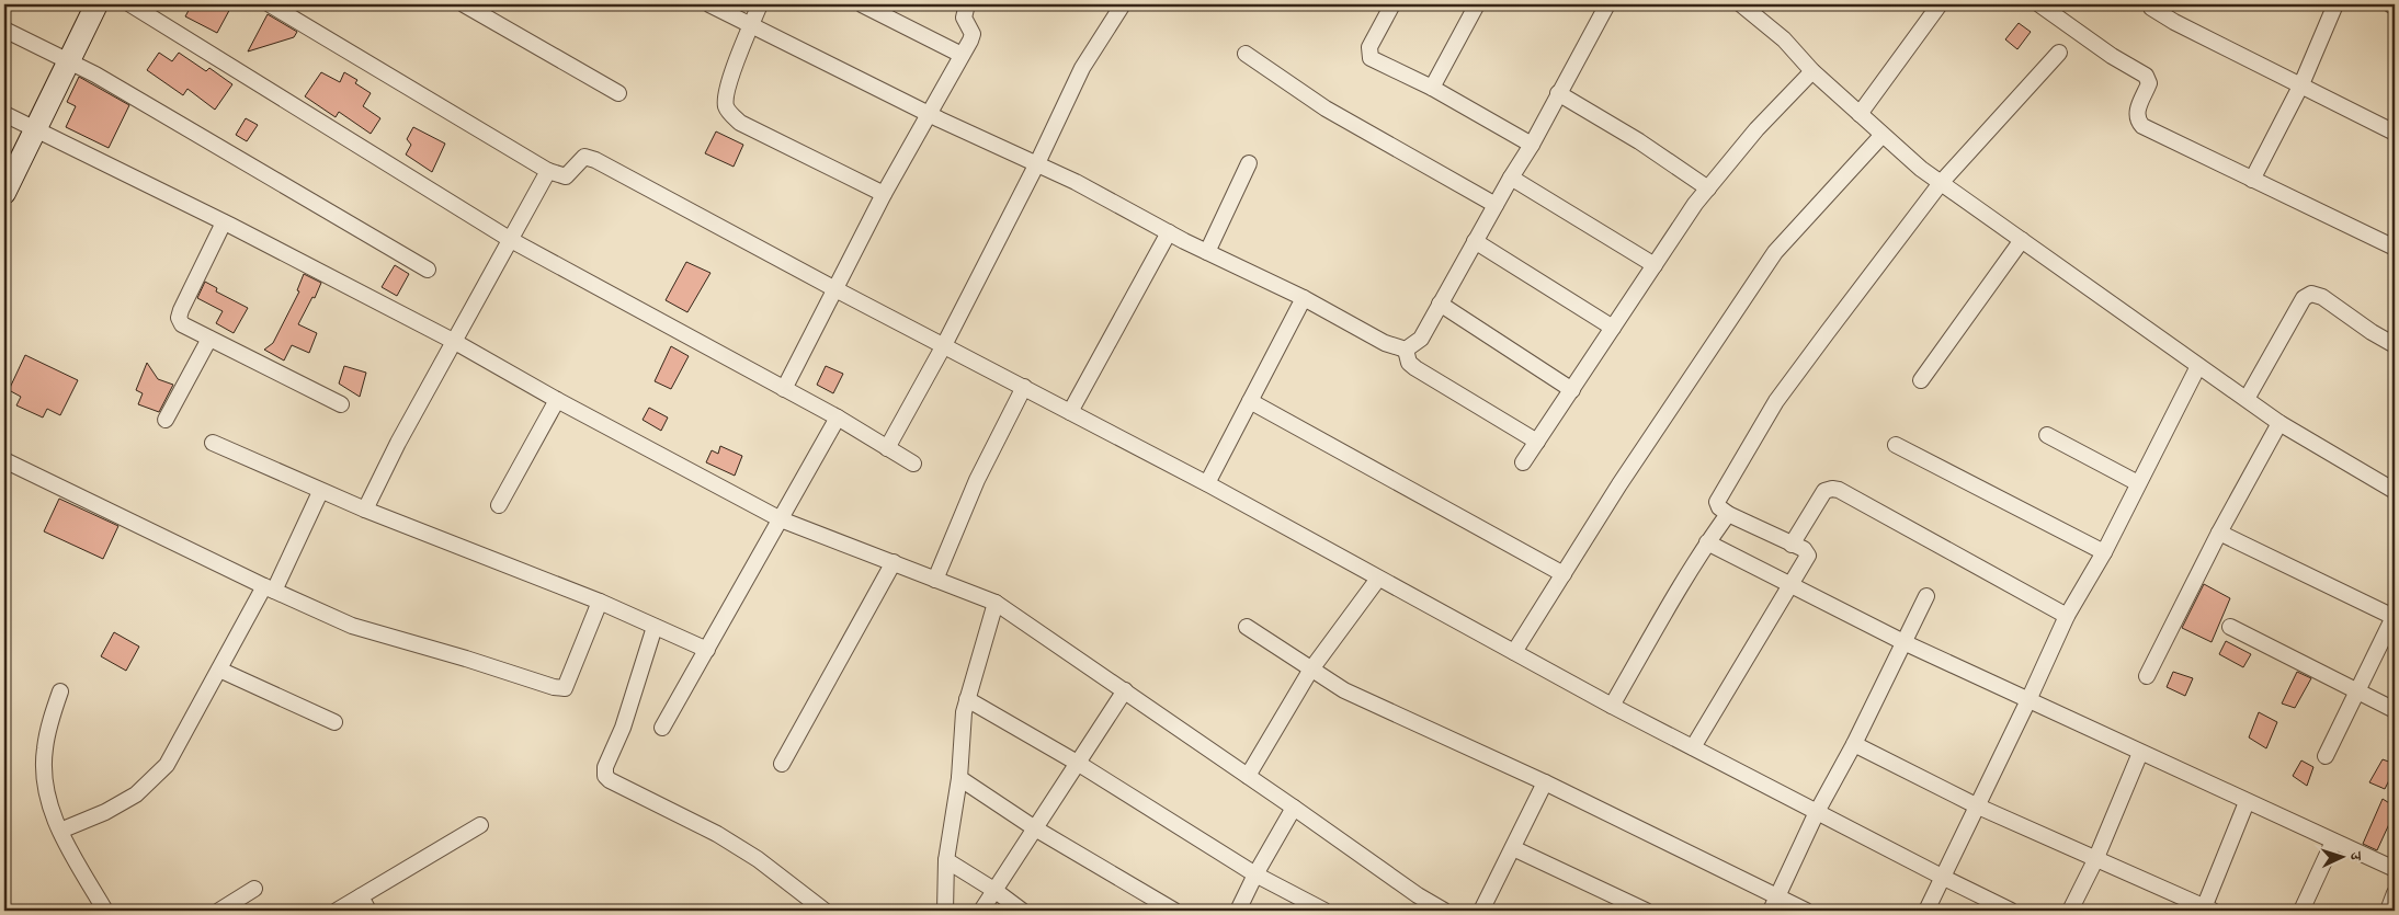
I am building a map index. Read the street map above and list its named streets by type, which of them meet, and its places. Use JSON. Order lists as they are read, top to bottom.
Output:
{
  "north": "right"
}
